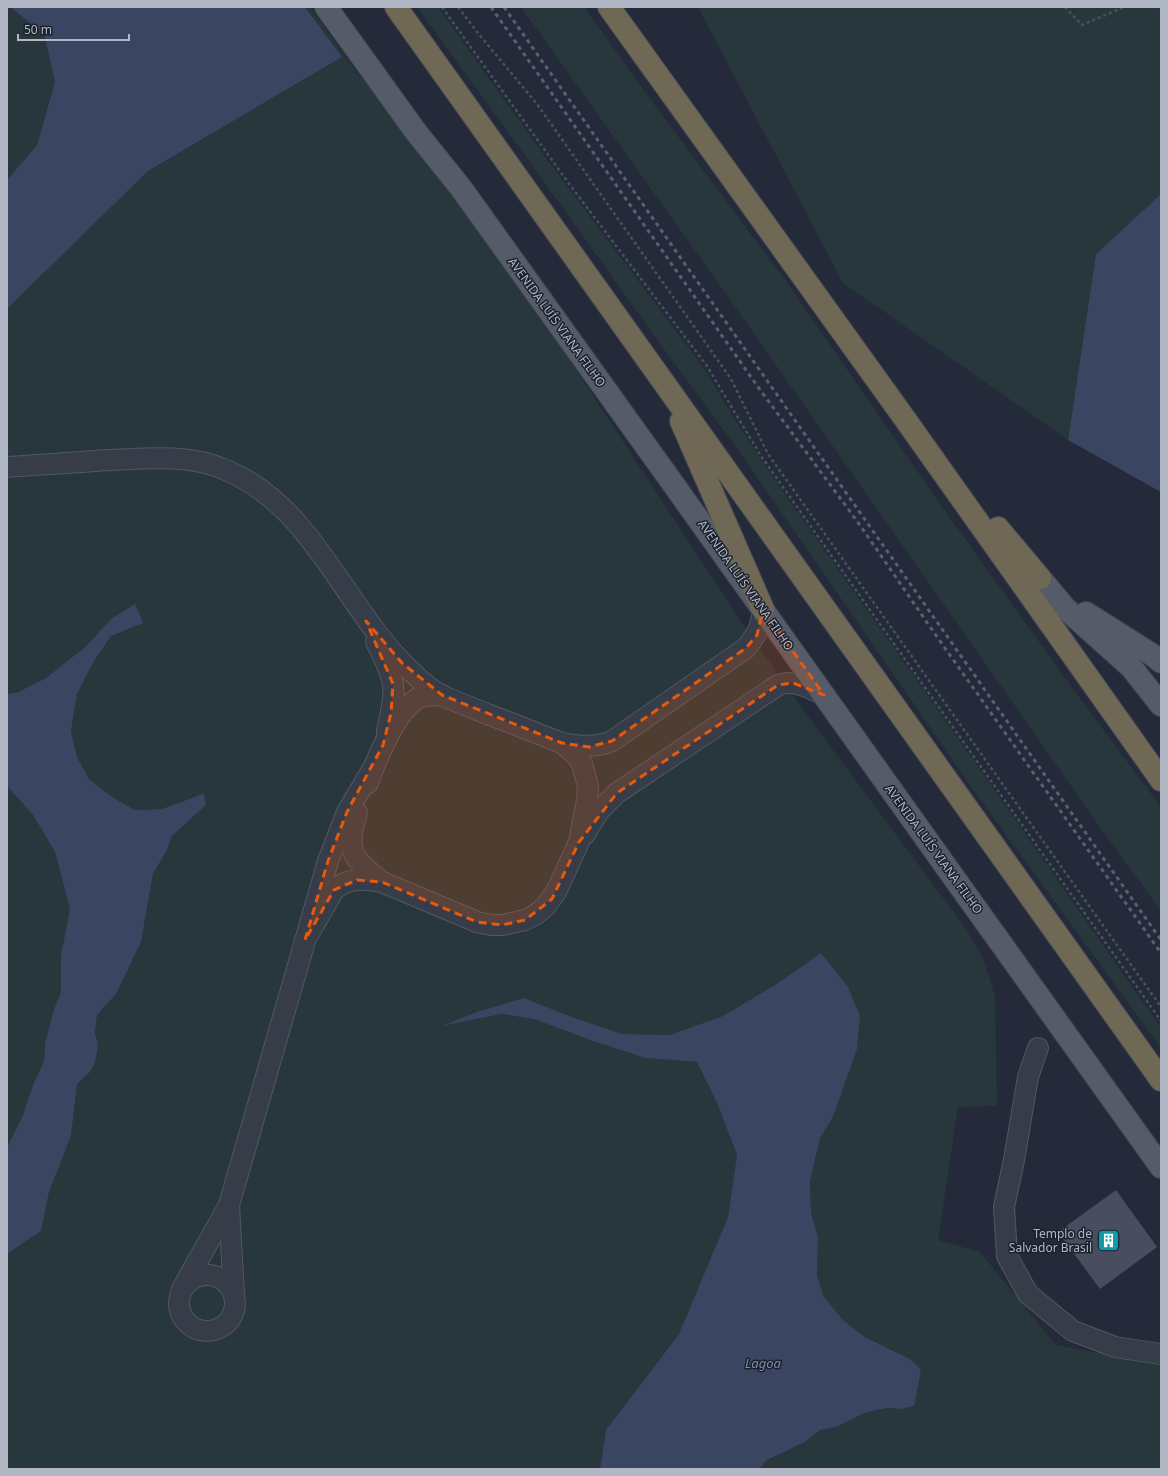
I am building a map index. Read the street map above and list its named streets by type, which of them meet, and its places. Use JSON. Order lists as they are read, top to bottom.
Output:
{
  "streets": {
    "main road": ["AVENIDA LUÍS VIANA FILHO"]
  },
  "water": ["Lagoa"],
  "places": {
    "building": ["Templo de Salvador Brasil"]
  },
  "scale_bar": "50 m"
}
